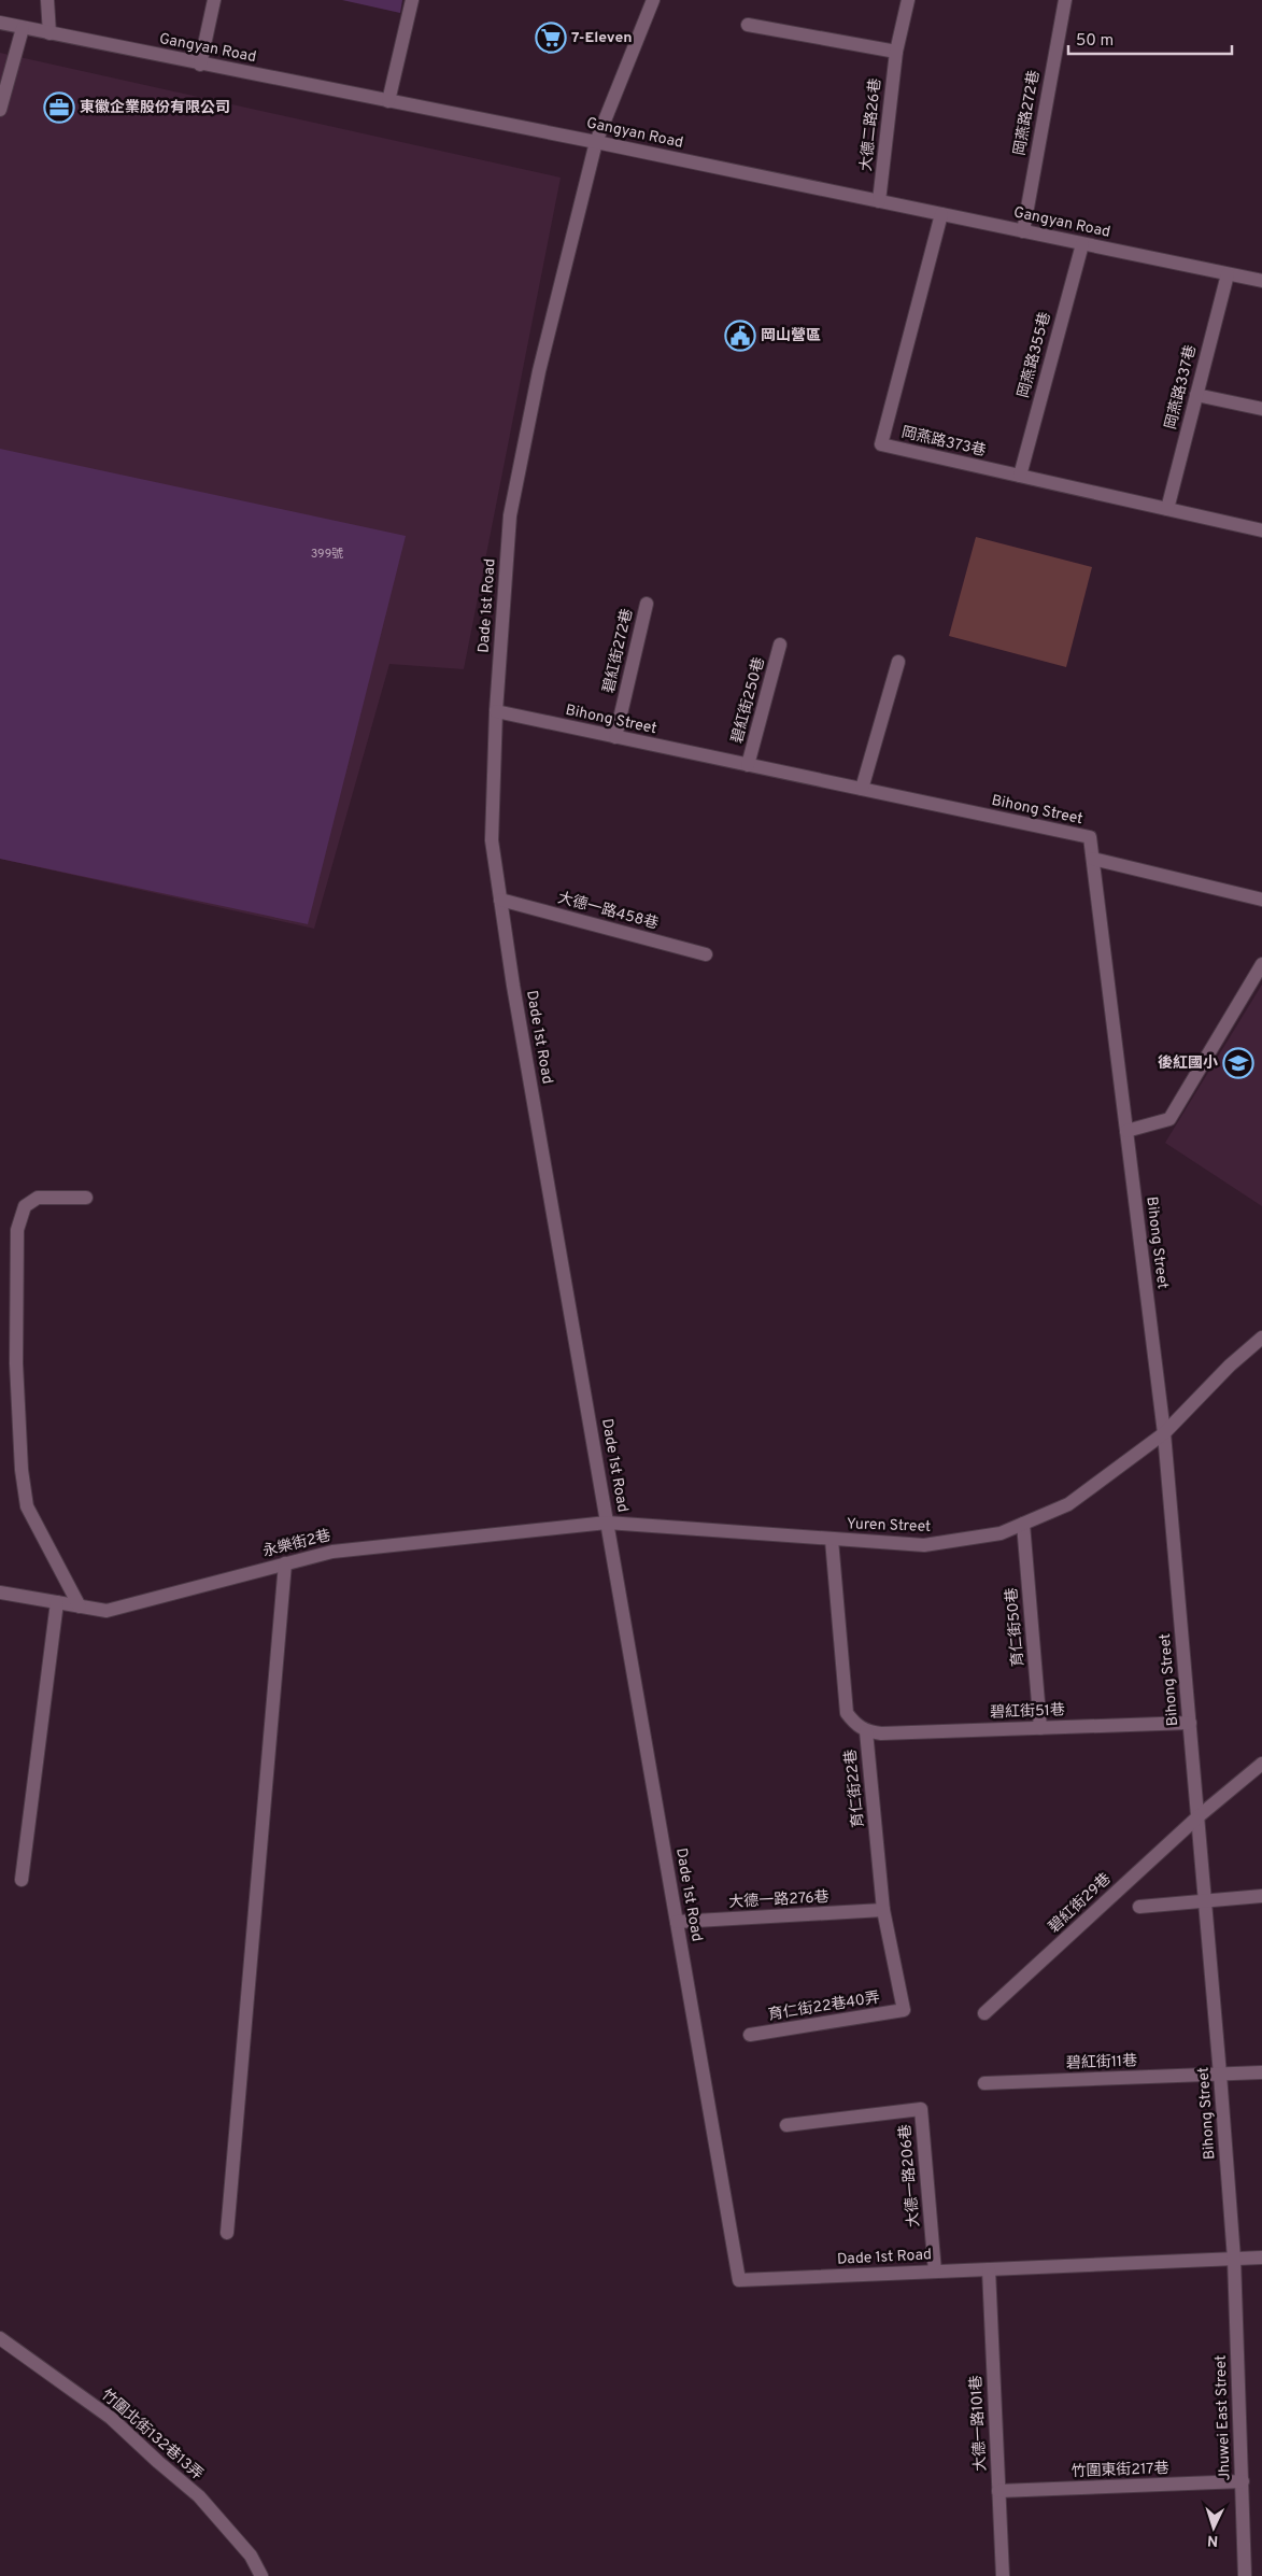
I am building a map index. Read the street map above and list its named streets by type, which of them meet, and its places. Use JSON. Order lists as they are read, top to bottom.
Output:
{
  "streets": {
    "street": [
      "Gangyan Road",
      "岡燕路272巷",
      "大德二路26巷",
      "岡燕路355巷",
      "岡燕路337巷",
      "岡燕路373巷",
      "Dade 1st Road",
      "碧紅街272巷",
      "碧紅街250巷",
      "Bihong Street",
      "大德一路458巷",
      "Yuren Street",
      "永樂街2巷",
      "育仁街50巷",
      "碧紅街51巷",
      "育仁街22巷",
      "大德一路276巷",
      "碧紅街29巷",
      "育仁街22巷40弄",
      "碧紅街11巷",
      "大德一路206巷",
      "Jhuwei East Street",
      "大德一路101巷",
      "竹圍北街132巷13弄",
      "竹圍東街217巷"
    ]
  },
  "crossings": [
    ["Gangyan Road", "岡燕路272巷"],
    ["Gangyan Road", "大德二路26巷"],
    ["Gangyan Road", "岡燕路355巷"],
    ["Gangyan Road", "岡燕路337巷"],
    ["Gangyan Road", "岡燕路373巷"],
    ["Gangyan Road", "Dade 1st Road"],
    ["岡燕路355巷", "岡燕路373巷"],
    ["岡燕路337巷", "岡燕路373巷"],
    ["Dade 1st Road", "Bihong Street"],
    ["Dade 1st Road", "大德一路458巷"],
    ["Dade 1st Road", "Yuren Street"],
    ["Dade 1st Road", "永樂街2巷"],
    ["Dade 1st Road", "大德一路276巷"],
    ["Dade 1st Road", "大德一路206巷"],
    ["Dade 1st Road", "Jhuwei East Street"],
    ["Dade 1st Road", "大德一路101巷"],
    ["碧紅街272巷", "Bihong Street"],
    ["碧紅街250巷", "Bihong Street"],
    ["Bihong Street", "Yuren Street"],
    ["Bihong Street", "碧紅街51巷"],
    ["Bihong Street", "碧紅街29巷"],
    ["Bihong Street", "碧紅街11巷"],
    ["Bihong Street", "Jhuwei East Street"],
    ["Yuren Street", "永樂街2巷"],
    ["Yuren Street", "育仁街50巷"],
    ["Yuren Street", "育仁街22巷"],
    ["育仁街50巷", "碧紅街51巷"],
    ["碧紅街51巷", "育仁街22巷"],
    ["育仁街22巷", "大德一路276巷"],
    ["育仁街22巷", "育仁街22巷40弄"],
    ["Jhuwei East Street", "竹圍東街217巷"],
    ["大德一路101巷", "竹圍東街217巷"]
  ],
  "places": {
    "supermarket": ["7-Eleven"],
    "office": ["東徽企業股份有限公司"],
    "public building": ["岡山營區"],
    "school or university": ["後紅國小"]
  },
  "house_numbers": ["399號"],
  "scale_bar": "50 m",
  "north": "bottom"
}
